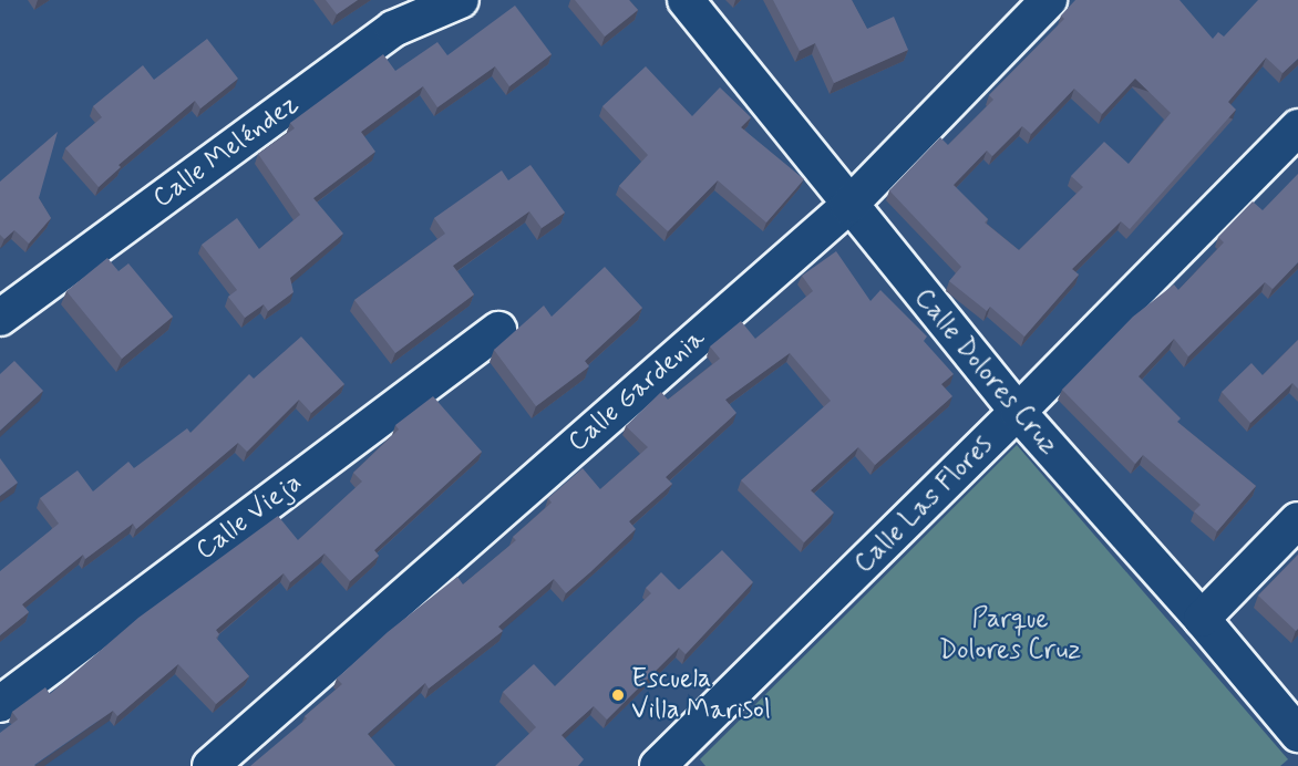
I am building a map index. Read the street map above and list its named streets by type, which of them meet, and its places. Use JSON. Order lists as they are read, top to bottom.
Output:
{
  "streets": {
    "street": [
      "Calle Meléndez",
      "Calle Dolores Cruz",
      "Calle Gardenia",
      "Calle Las Flores",
      "Calle Vieja"
    ]
  },
  "crossings": [
    ["Calle Dolores Cruz", "Calle Gardenia"],
    ["Calle Dolores Cruz", "Calle Las Flores"]
  ],
  "parks": ["Parque Dolores Cruz"],
  "places": ["Escuela Villa Marisol"]
}
